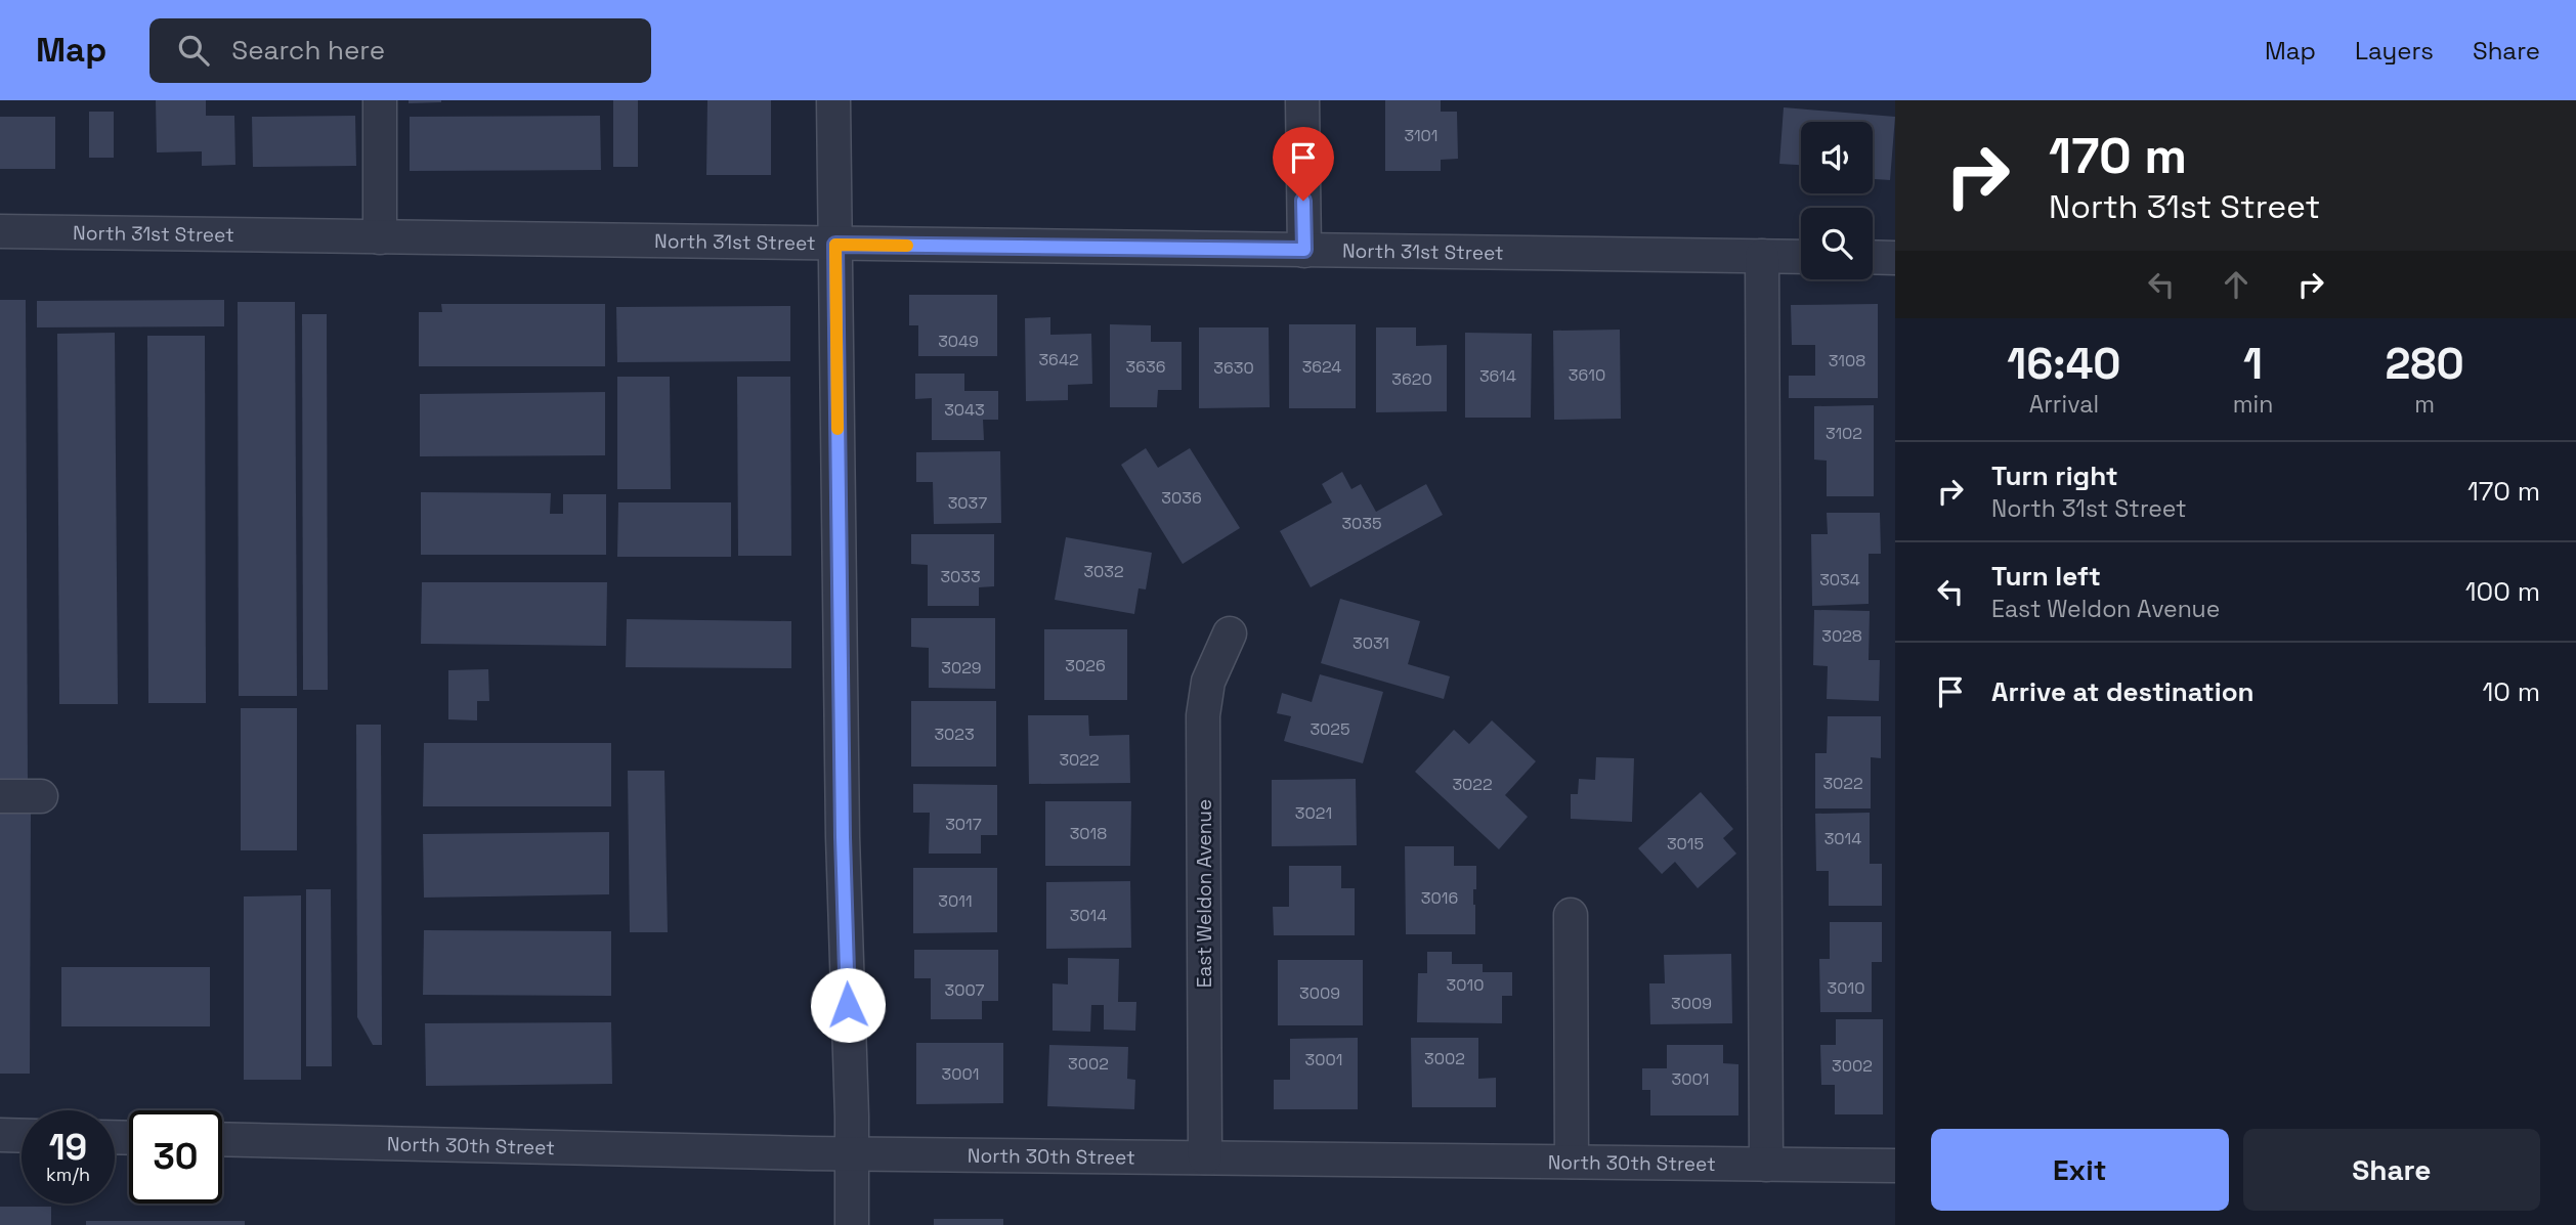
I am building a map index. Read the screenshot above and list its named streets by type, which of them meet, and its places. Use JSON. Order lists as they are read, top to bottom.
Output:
{
  "streets": {
    "street": ["North 31st Street", "East Weldon Avenue", "North 30th Street"]
  },
  "crossings": [
    ["East Weldon Avenue", "North 30th Street"]
  ],
  "house_numbers": [
    "3101",
    "3049",
    "3642",
    "3108",
    "3636",
    "3624",
    "3630",
    "3610",
    "3614",
    "3620",
    "3043",
    "3102",
    "3036",
    "3037",
    "3035",
    "3032",
    "3033",
    "3034",
    "3028",
    "3031",
    "3026",
    "3029",
    "3025",
    "3023",
    "3022",
    "3022",
    "3022",
    "3021",
    "3017",
    "3018",
    "3014",
    "3015",
    "3016",
    "3011",
    "3014",
    "3010",
    "3010",
    "3007",
    "3009",
    "3009",
    "3002",
    "3001",
    "3002",
    "3002",
    "3001",
    "3001"
  ],
  "page": {
    "header": "Map",
    "search": "Search here",
    "nav": ["Map", "Layers", "Share"],
    "turn": ["170 m", "North 31st Street"],
    "eta": [
      "16:40",
      "Arrival",
      "1",
      "min",
      "280",
      "m"
    ],
    "list": [
      {
        "name": "Turn right",
        "note": "North 31st Street",
        "value": "170 m"
      },
      {
        "name": "Turn left",
        "note": "East Weldon Avenue",
        "value": "100 m"
      },
      {
        "name": "Arrive at destination",
        "value": "10 m"
      }
    ],
    "speed": "19 km/h",
    "limit": "30",
    "buttons": ["Exit", "Share"]
  }
}
